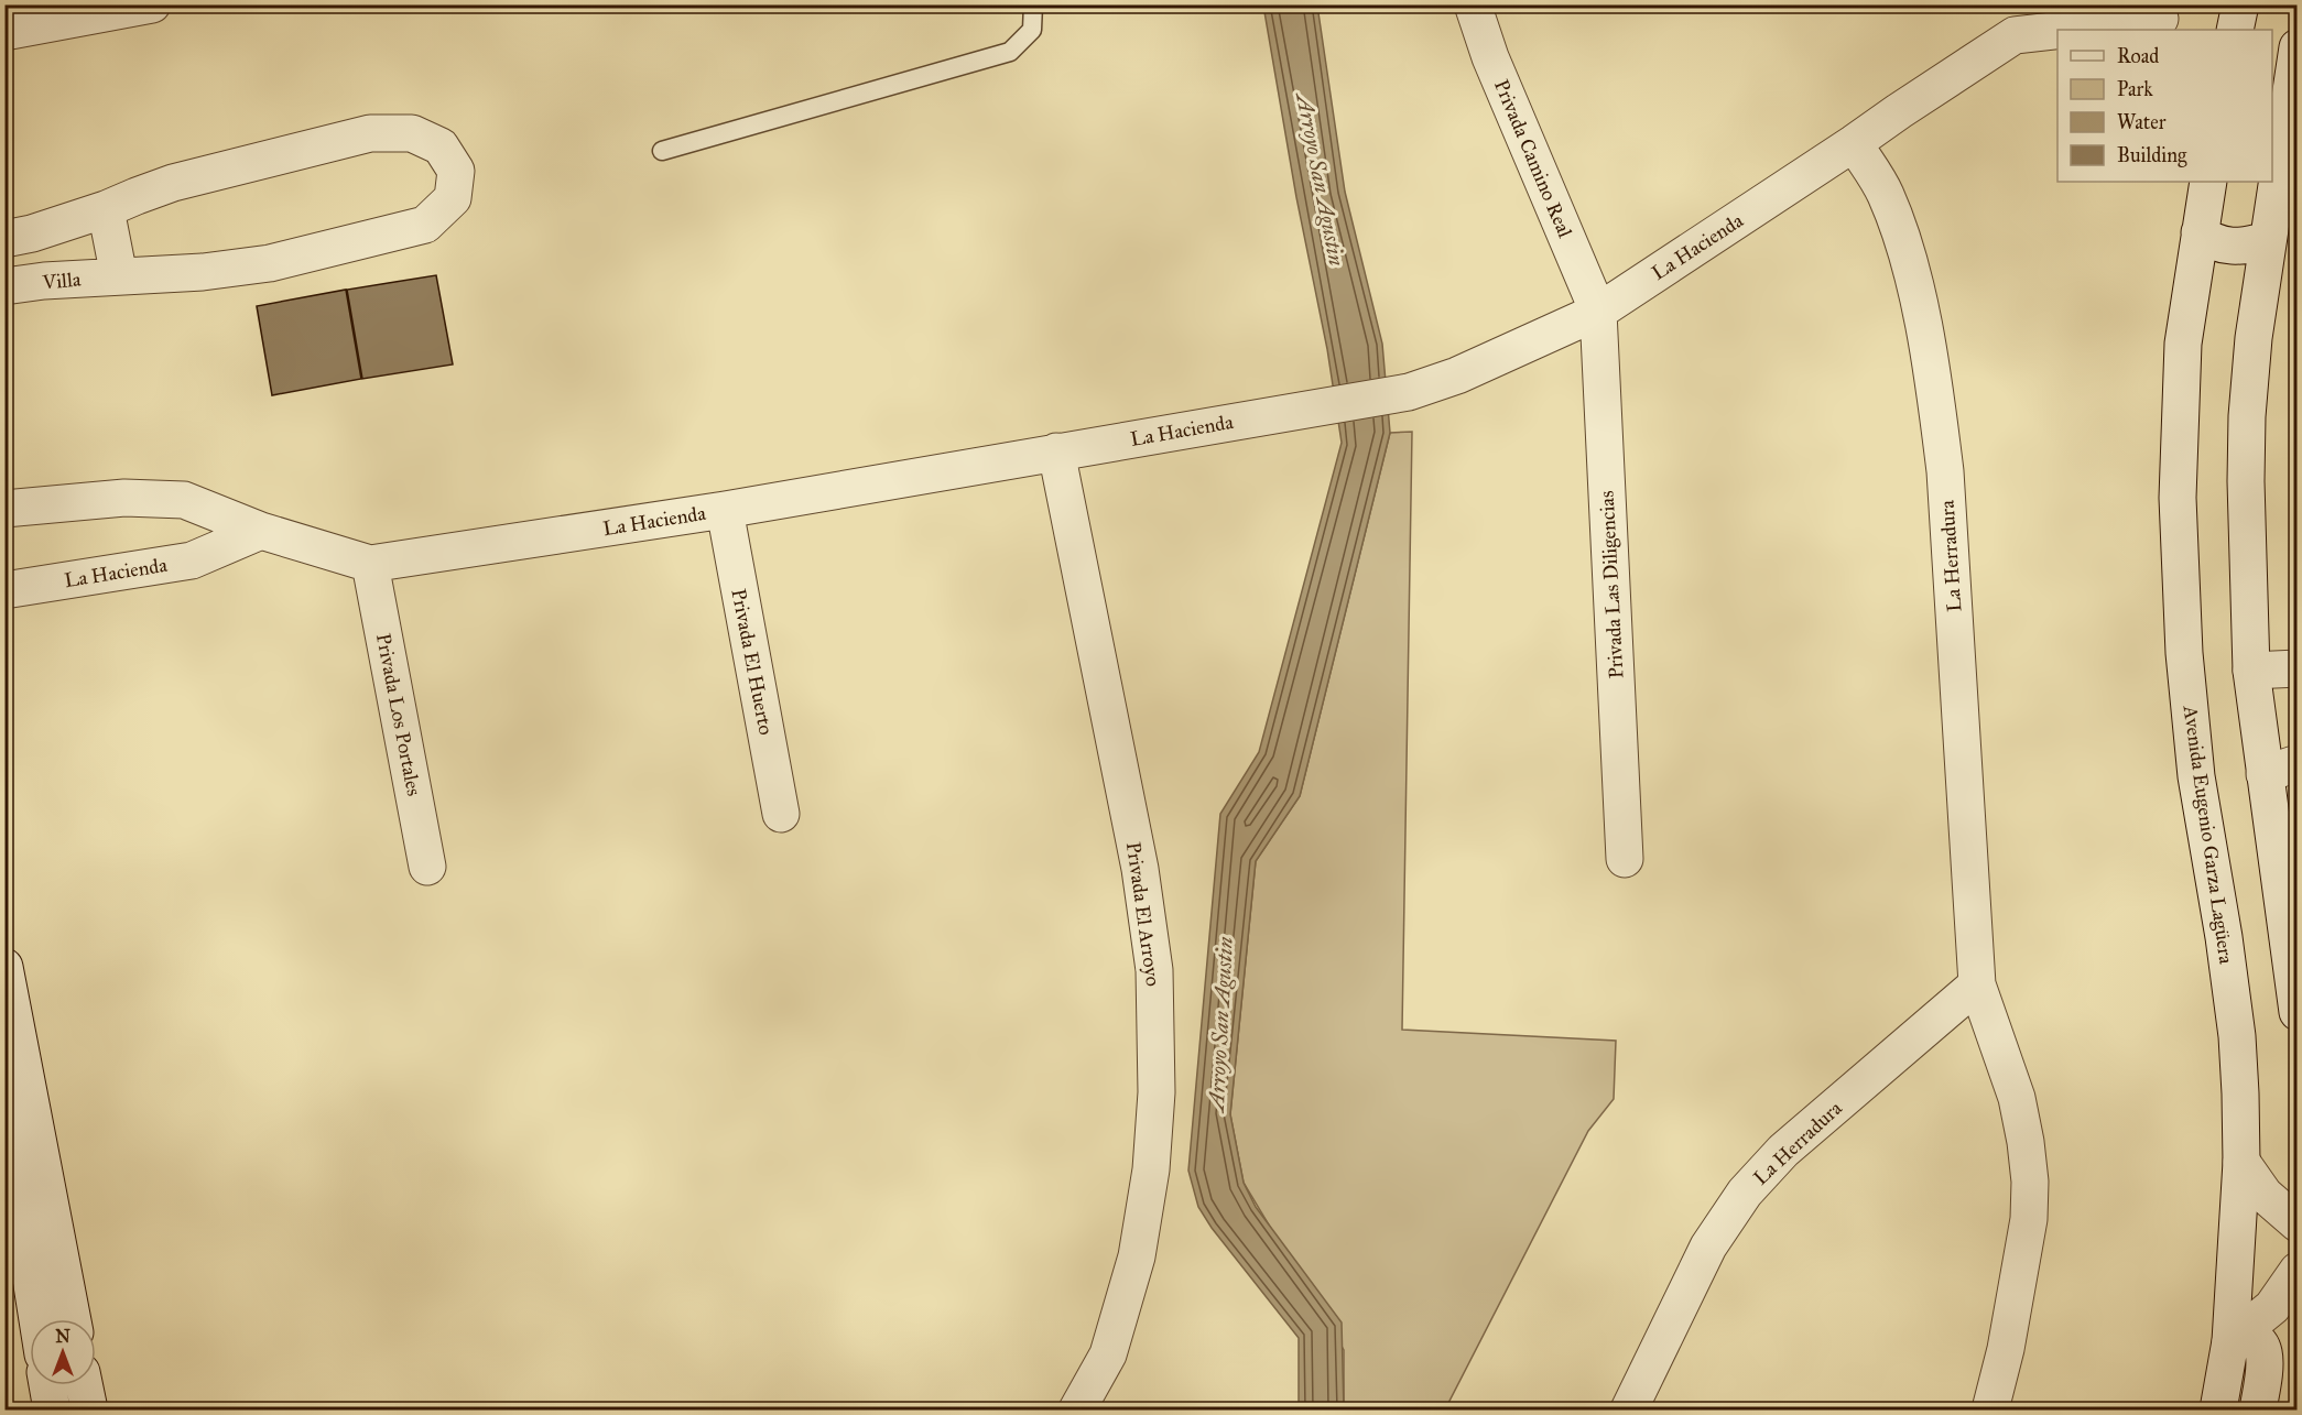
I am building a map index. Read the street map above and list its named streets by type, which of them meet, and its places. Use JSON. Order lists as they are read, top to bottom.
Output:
{
  "streets": {
    "street": [
      "Privada Camino Real",
      "La Hacienda",
      "Villa",
      "La Herradura",
      "Privada Las Diligencias",
      "Privada El Huerto",
      "Privada Los Portales",
      "Avenida Eugenio Garza Lagüera",
      "Privada El Arroyo"
    ]
  },
  "crossings": [
    ["Privada Camino Real", "La Hacienda"],
    ["Privada Camino Real", "Privada Las Diligencias"],
    ["La Hacienda", "La Herradura"],
    ["La Hacienda", "Privada Las Diligencias"],
    ["La Hacienda", "Privada El Huerto"],
    ["La Hacienda", "Privada Los Portales"],
    ["La Hacienda", "Privada El Arroyo"]
  ],
  "water": ["Arroyo San Agustin"],
  "legend": [
    "Road",
    "Park",
    "Water",
    "Building"
  ],
  "north": "top"
}
